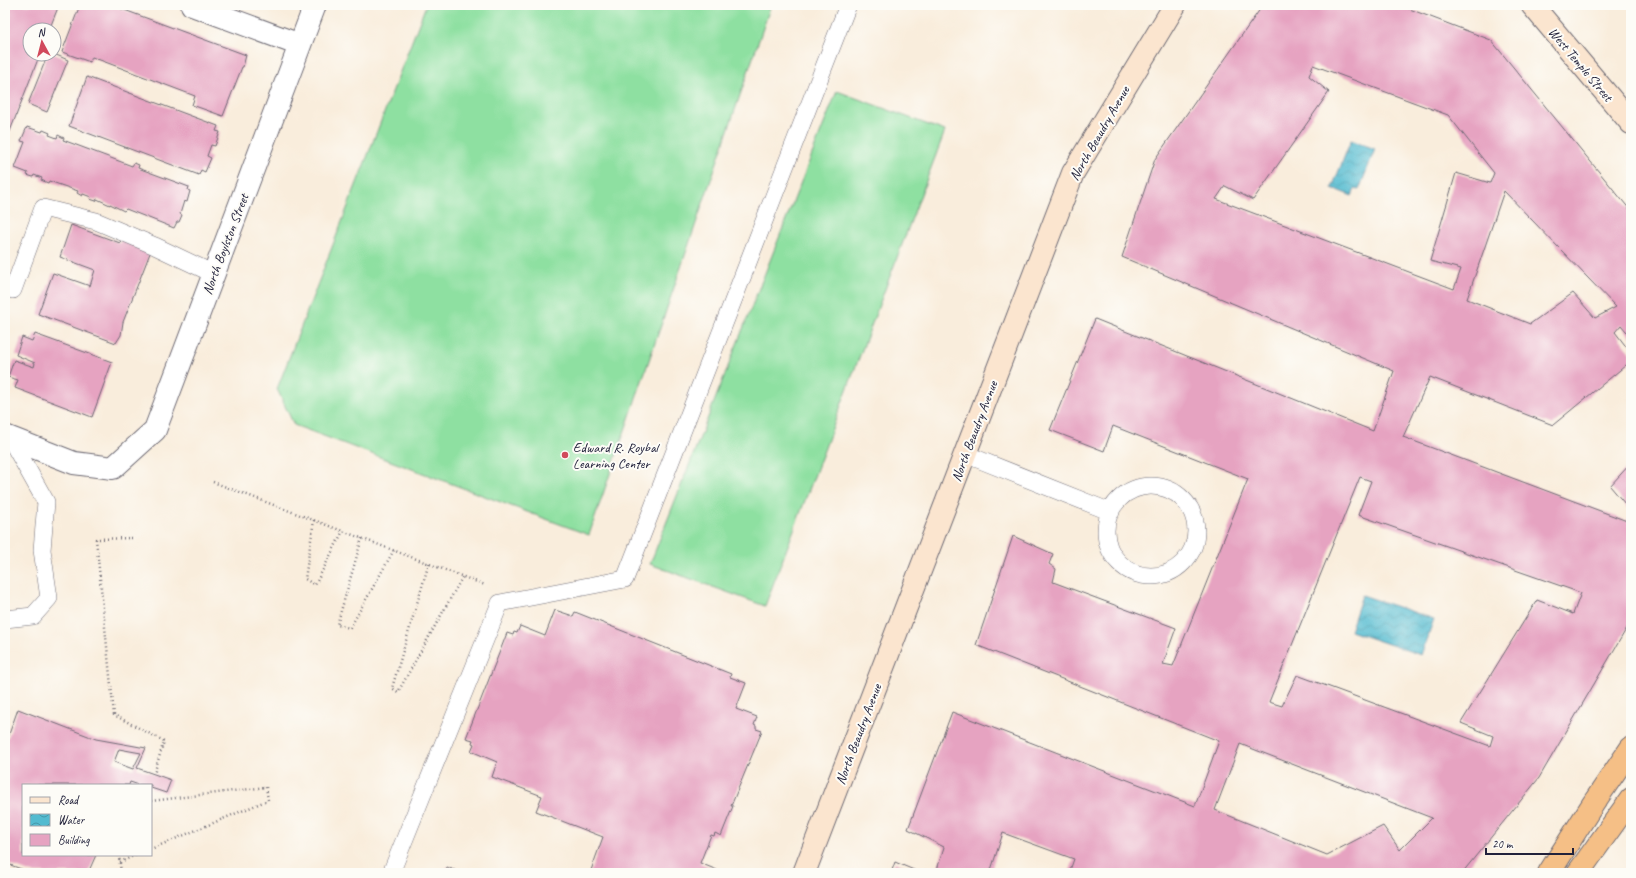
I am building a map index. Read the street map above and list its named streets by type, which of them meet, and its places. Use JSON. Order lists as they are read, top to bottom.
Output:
{
  "streets": {
    "street": ["West Temple Street", "North Beaudry Avenue", "North Boylston Street"]
  },
  "places": ["Edward R. Roybal Learning Center"],
  "legend": ["Road", "Water", "Building"],
  "scale_bar": "20 m",
  "north": "top"
}
